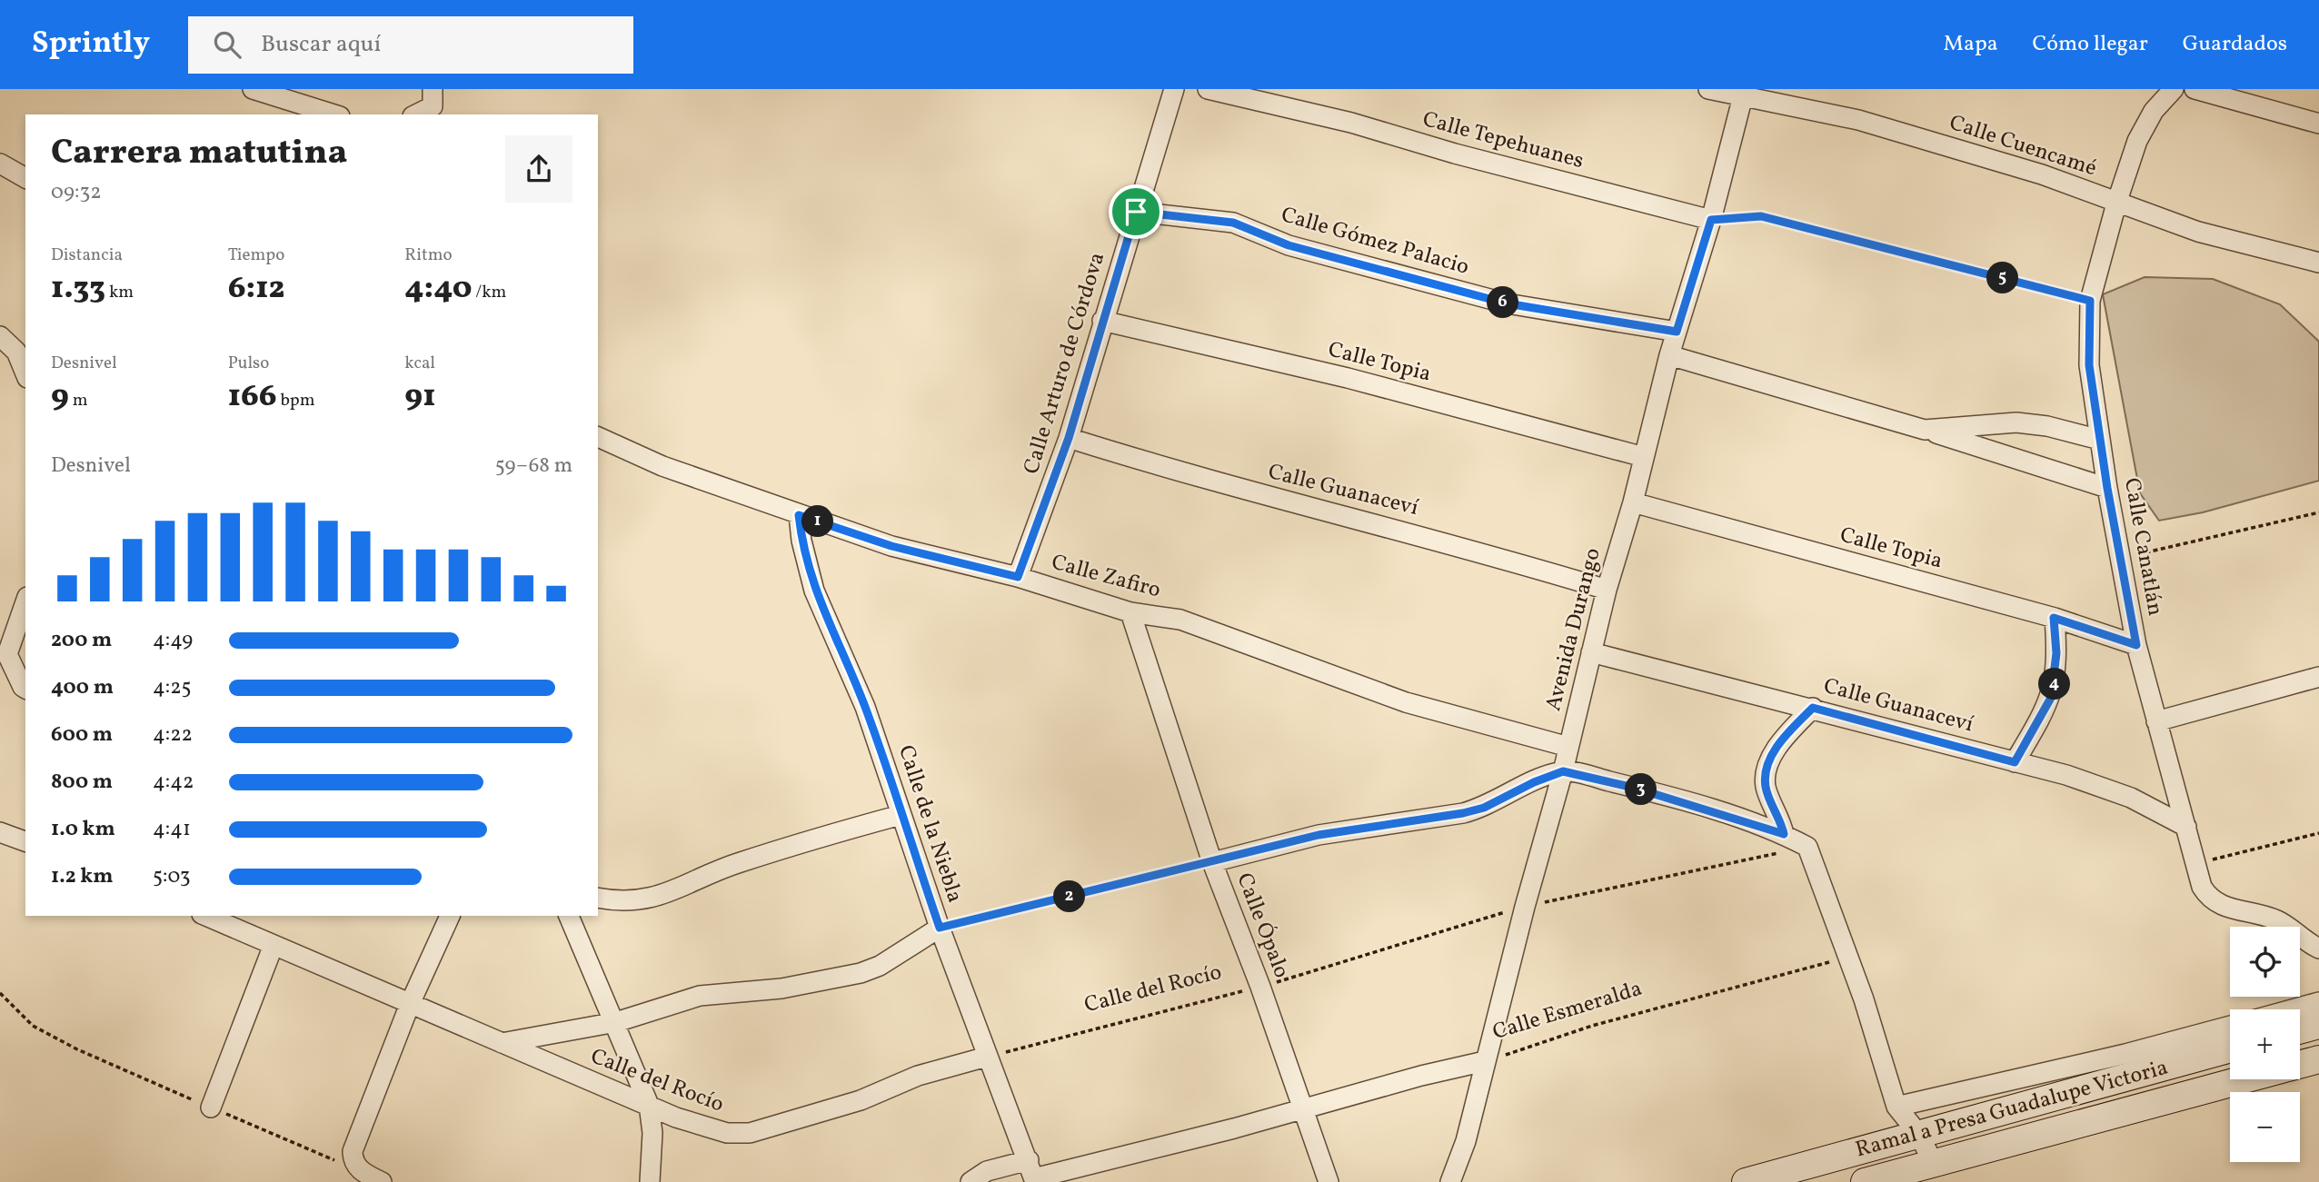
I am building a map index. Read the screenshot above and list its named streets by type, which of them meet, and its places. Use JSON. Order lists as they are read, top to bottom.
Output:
{
  "streets": {
    "main road": ["Ramal a Presa Guadalupe Victoria"],
    "street": [
      "Calle Tepehuanes",
      "Calle Cuencamé",
      "Calle Gómez Palacio",
      "Calle Topia",
      "Calle Arturo de Córdova",
      "Calle Guanaceví",
      "Calle Canatlán",
      "Calle Zafiro",
      "Avenida Durango",
      "Calle de la Niebla",
      "Calle Ópalo",
      "Calle del Rocío",
      "Calle Esmeralda"
    ]
  },
  "crossings": [
    ["Calle Tepehuanes", "Avenida Durango"],
    ["Calle Cuencamé", "Calle Canatlán"],
    ["Calle Cuencamé", "Avenida Durango"],
    ["Calle Gómez Palacio", "Calle Arturo de Córdova"],
    ["Calle Gómez Palacio", "Avenida Durango"],
    ["Calle Topia", "Calle Arturo de Córdova"],
    ["Calle Topia", "Calle Canatlán"],
    ["Calle Topia", "Avenida Durango"],
    ["Calle Arturo de Córdova", "Calle Guanaceví"],
    ["Calle Arturo de Córdova", "Calle Zafiro"],
    ["Calle Guanaceví", "Calle Canatlán"],
    ["Calle Guanaceví", "Avenida Durango"],
    ["Calle Zafiro", "Avenida Durango"],
    ["Calle Zafiro", "Calle de la Niebla"],
    ["Calle Zafiro", "Calle Ópalo"],
    ["Avenida Durango", "Calle Esmeralda"],
    ["Calle de la Niebla", "Calle del Rocío"],
    ["Calle de la Niebla", "Calle Esmeralda"],
    ["Calle Ópalo", "Calle del Rocío"],
    ["Calle Ópalo", "Calle Esmeralda"]
  ],
  "page": {
    "header": "Sprintly",
    "search": "Buscar aquí",
    "nav": ["Mapa", "Cómo llegar", "Guardados"],
    "heading": ["Carrera matutina", "09:32"],
    "stats": [
      ["Distancia", "1.33 km"],
      ["Tiempo", "6:12"],
      ["Ritmo", "4:40 /km"],
      ["Desnivel", "9 m"],
      ["Pulso", "166 bpm"],
      ["kcal", "91"]
    ],
    "pins": [
      "5",
      "6",
      "1",
      "4",
      "3",
      "2"
    ],
    "chart": ["Desnivel", "59–68 m"],
    "list": [
      {
        "name": "200 m",
        "note": "4:49"
      },
      {
        "name": "400 m",
        "note": "4:25"
      },
      {
        "name": "600 m",
        "note": "4:22"
      },
      {
        "name": "800 m",
        "note": "4:42"
      },
      {
        "name": "1.0 km",
        "note": "4:41"
      },
      {
        "name": "1.2 km",
        "note": "5:03"
      }
    ],
    "map_buttons": ["+", "−"]
  }
}
